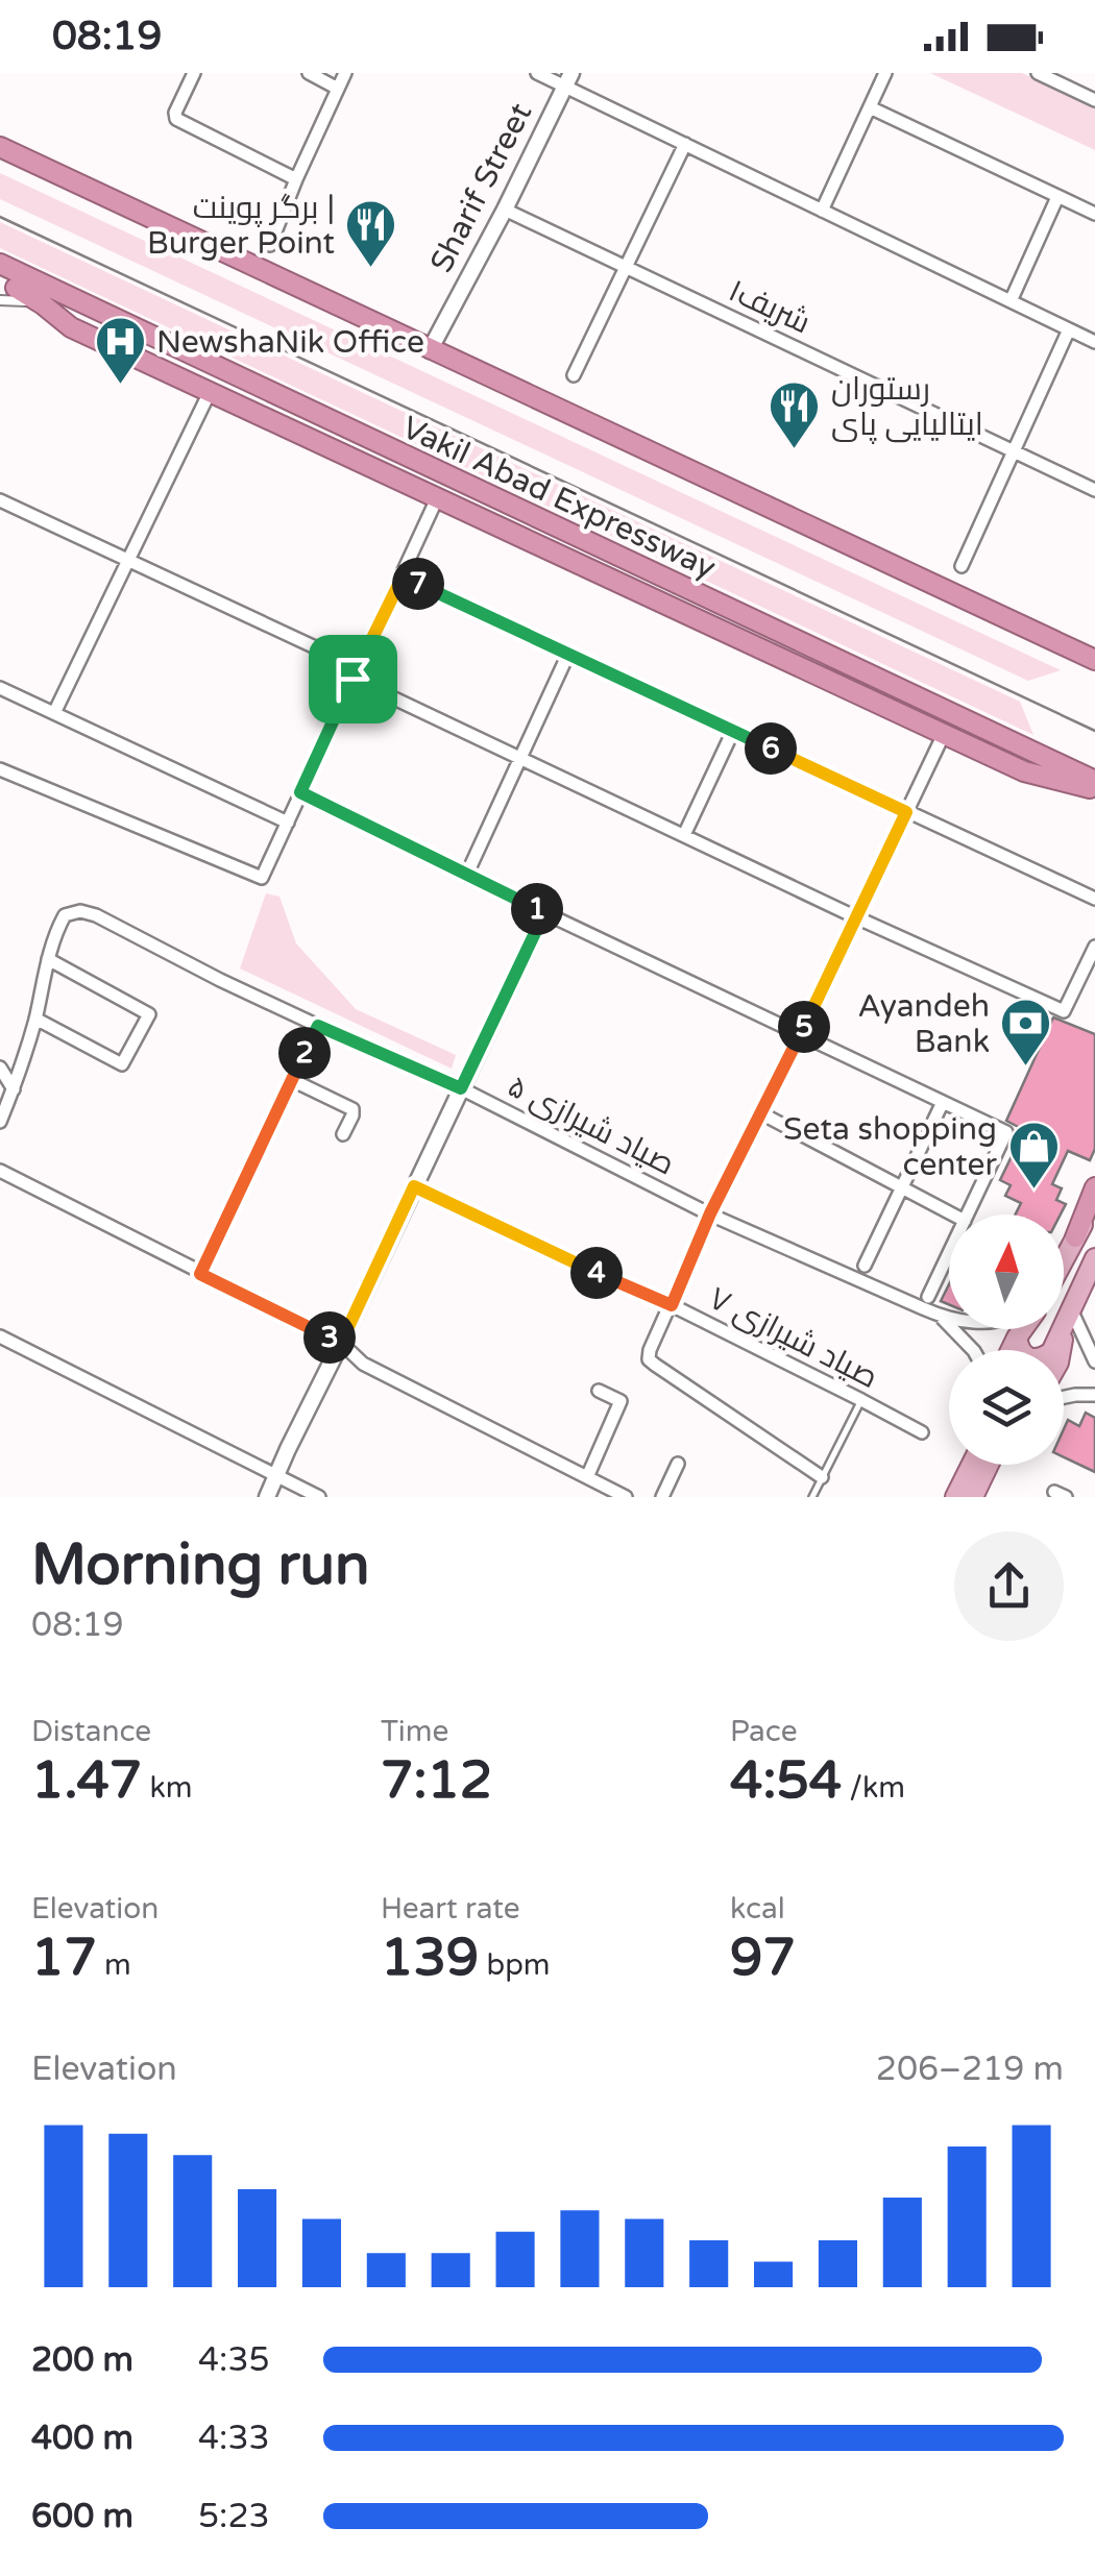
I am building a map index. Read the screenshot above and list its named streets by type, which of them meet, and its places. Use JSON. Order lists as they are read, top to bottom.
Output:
{
  "streets": {
    "highway": ["Vakil Abad Expressway"],
    "street": [
      "Sharif Street",
      "شریف١",
      "صیاد شیرازی ۵",
      "صیاد شیرازی ۷"
    ]
  },
  "crossings": [
    ["Sharif Street", "شریف١"]
  ],
  "places": {
    "restaurant": ["برگر پوینت | Burger Point", "رستوران ایتالیایی پای"],
    "hospital": ["NewshaNik Office"],
    "bank": ["Ayandeh Bank"],
    "shop": ["Seta shopping center"]
  },
  "north": "top",
  "page": {
    "status": "08:19",
    "pins": [
      "7",
      "6",
      "1",
      "5",
      "2",
      "4",
      "3"
    ],
    "heading": ["Morning run", "08:19"],
    "stats": [
      ["Distance", "1.47 km"],
      ["Time", "7:12"],
      ["Pace", "4:54 /km"],
      ["Elevation", "17 m"],
      ["Heart rate", "139 bpm"],
      ["kcal", "97"]
    ],
    "chart": ["Elevation", "206–219 m"],
    "list": [
      {
        "name": "200 m",
        "note": "4:35"
      },
      {
        "name": "400 m",
        "note": "4:33"
      },
      {
        "name": "600 m",
        "note": "5:23"
      }
    ]
  }
}
